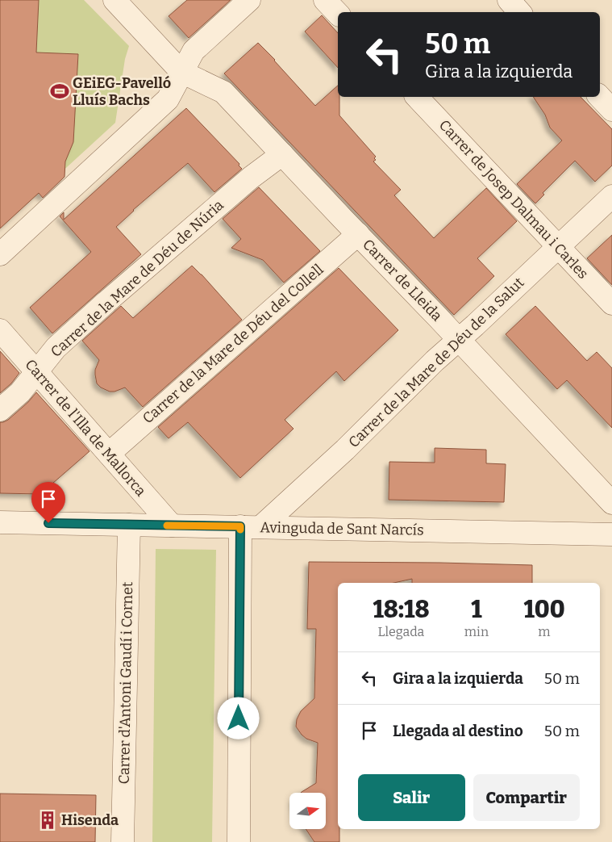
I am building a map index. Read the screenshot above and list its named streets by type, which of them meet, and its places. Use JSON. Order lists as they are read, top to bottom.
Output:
{
  "streets": {
    "street": [
      "Carrer de Josep Dalmau i Carles",
      "Carrer de la Mare de Déu de Núria",
      "Carrer de Lleida",
      "Carrer de la Mare de Déu del Collell",
      "Carrer de la Mare de Déu de la Salut",
      "Carrer de l'Illa de Mallorca",
      "Avinguda de Sant Narcís",
      "Carrer d'Antoni Gaudí i Cornet"
    ]
  },
  "crossings": [
    ["Carrer de Josep Dalmau i Carles", "Carrer de la Mare de Déu de la Salut"],
    ["Carrer de la Mare de Déu de Núria", "Carrer de Lleida"],
    ["Carrer de la Mare de Déu de Núria", "Carrer de l'Illa de Mallorca"],
    ["Carrer de Lleida", "Carrer de la Mare de Déu del Collell"],
    ["Carrer de Lleida", "Carrer de la Mare de Déu de la Salut"],
    ["Carrer de la Mare de Déu del Collell", "Carrer de l'Illa de Mallorca"],
    ["Carrer de la Mare de Déu de la Salut", "Avinguda de Sant Narcís"],
    ["Carrer de l'Illa de Mallorca", "Avinguda de Sant Narcís"],
    ["Avinguda de Sant Narcís", "Carrer d'Antoni Gaudí i Cornet"]
  ],
  "places": {
    "sports": ["GEiEG-Pavelló Lluís Bachs"],
    "building": ["Hisenda"]
  },
  "north": "right",
  "page": {
    "turn": ["50 m", "Gira a la izquierda"],
    "eta": [
      "18:18",
      "Llegada",
      "1",
      "min",
      "100",
      "m"
    ],
    "list": [
      {
        "name": "Gira a la izquierda",
        "value": "50 m"
      },
      {
        "name": "Llegada al destino",
        "value": "50 m"
      }
    ],
    "buttons": ["Salir", "Compartir"]
  }
}
